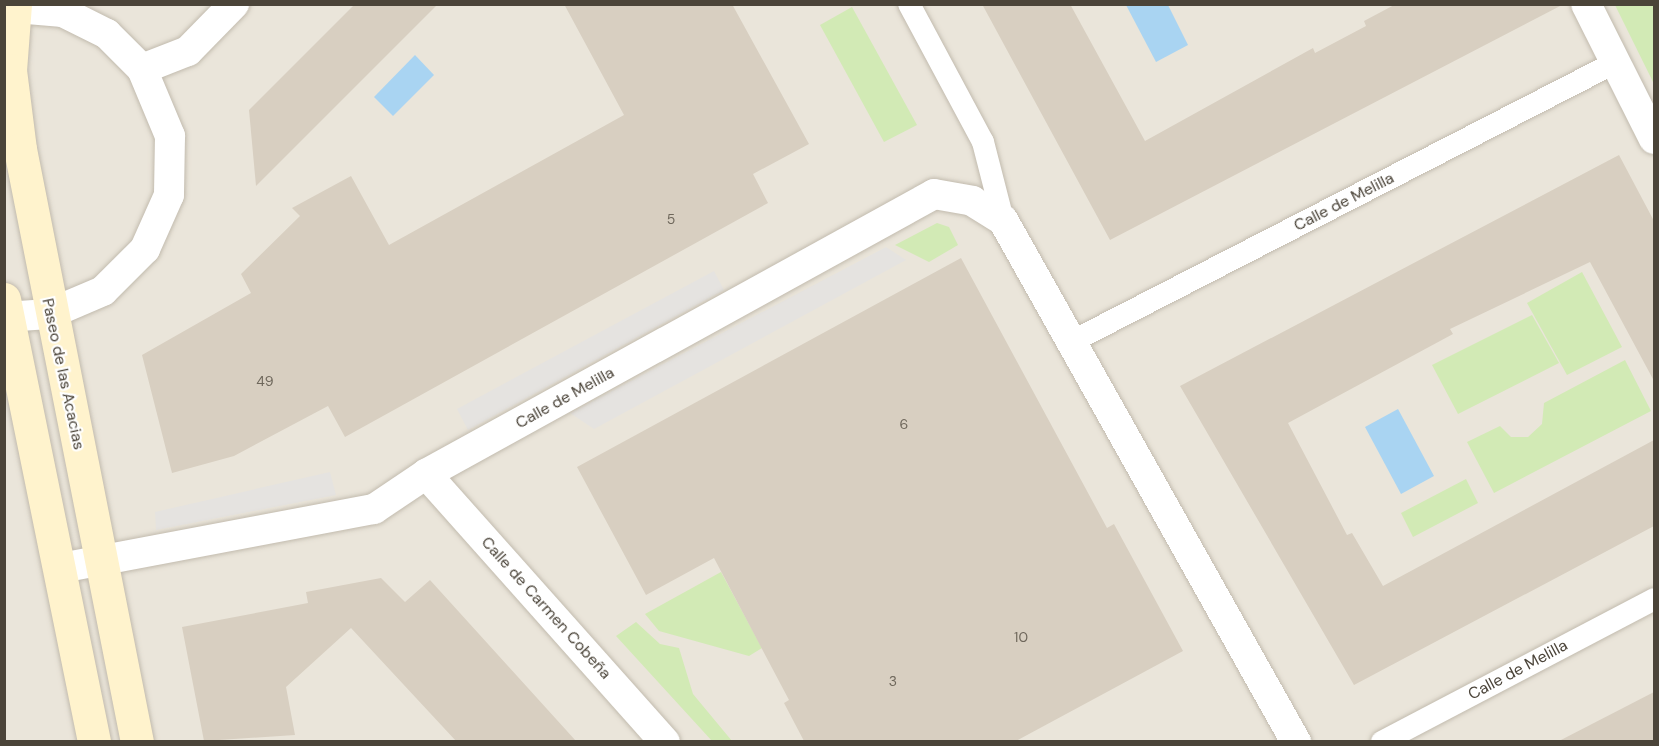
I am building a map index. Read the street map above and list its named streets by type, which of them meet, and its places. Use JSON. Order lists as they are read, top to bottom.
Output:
{
  "streets": {
    "main road": ["Paseo de las Acacias"],
    "street": ["Calle de Melilla", "Calle de Carmen Cobeña"]
  },
  "crossings": [
    ["Calle de Melilla", "Paseo de las Acacias"],
    ["Calle de Melilla", "Calle de Carmen Cobeña"]
  ],
  "house_numbers": [
    "5",
    "49",
    "6",
    "10",
    "3"
  ]
}
